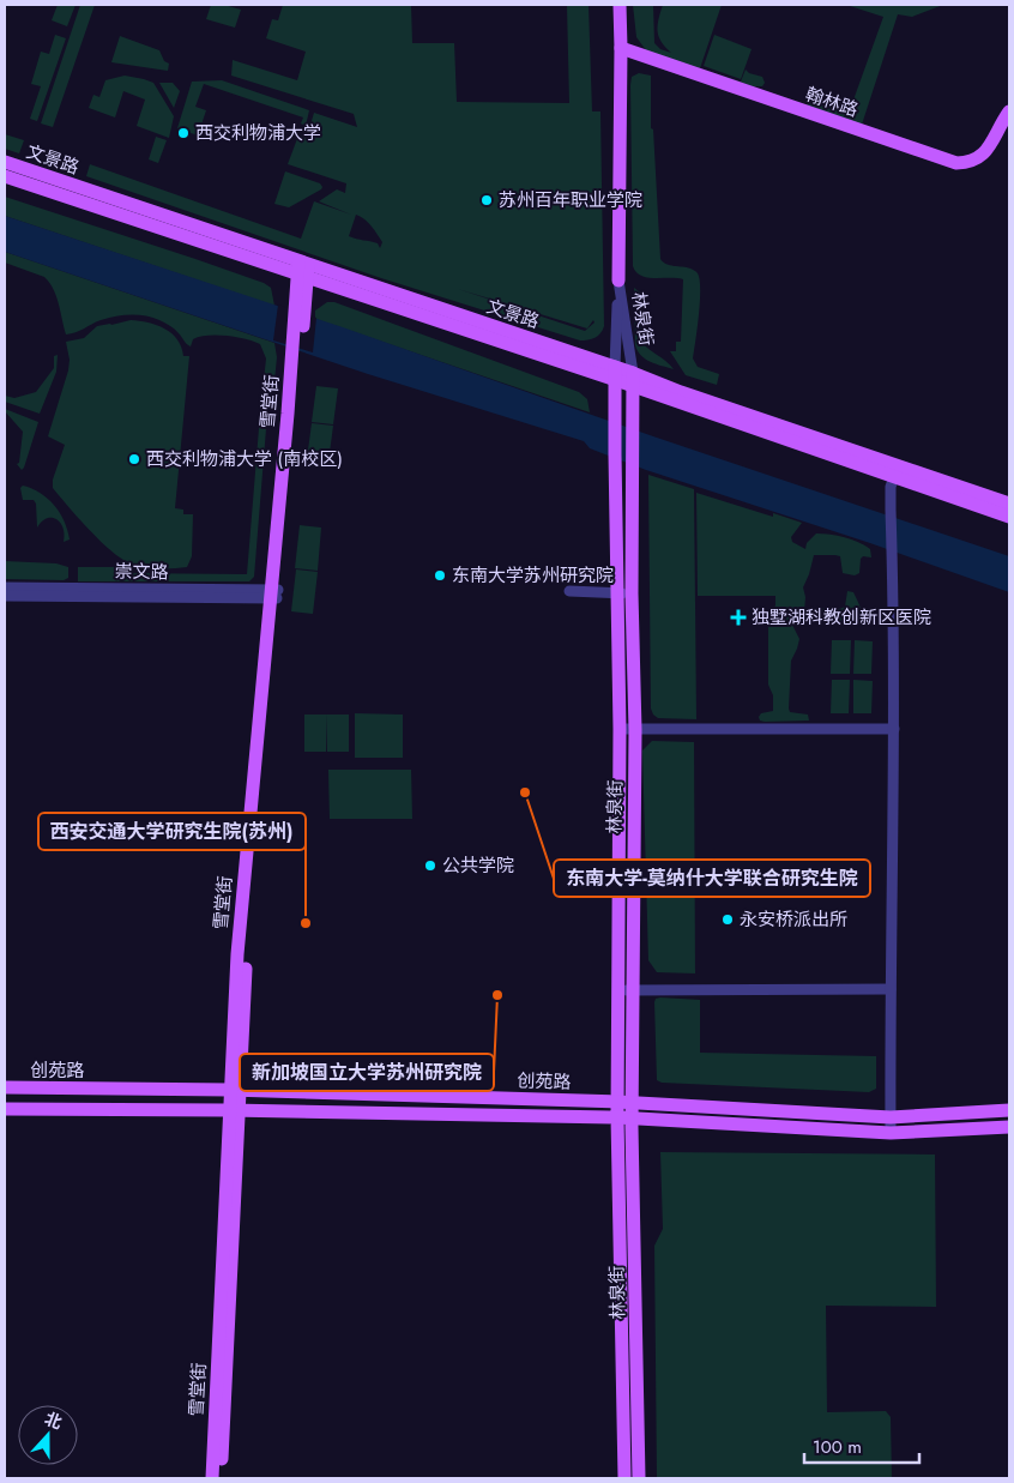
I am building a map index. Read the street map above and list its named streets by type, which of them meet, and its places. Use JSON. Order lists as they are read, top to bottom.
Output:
{
  "streets": {
    "main road": [
      "翰林路",
      "文景路",
      "林泉街",
      "雪堂街",
      "创苑路"
    ],
    "street": ["崇文路"]
  },
  "crossings": [
    ["翰林路", "林泉街"],
    ["文景路", "林泉街"],
    ["文景路", "雪堂街"],
    ["林泉街", "创苑路"],
    ["雪堂街", "崇文路"],
    ["雪堂街", "创苑路"]
  ],
  "places": {
    "other": [
      "西交利物浦大学",
      "苏州百年职业学院",
      "西交利物浦大学 (南校区)",
      "东南大学苏州研究院",
      "东南大学-莫纳什大学联合研究生院",
      "公共学院",
      "永安桥派出所",
      "西安交通大学研究生院(苏州)",
      "新加坡国立大学苏州研究院"
    ],
    "health": ["独墅湖科教创新区医院"]
  },
  "scale_bar": "100 m",
  "north": "top"
}
